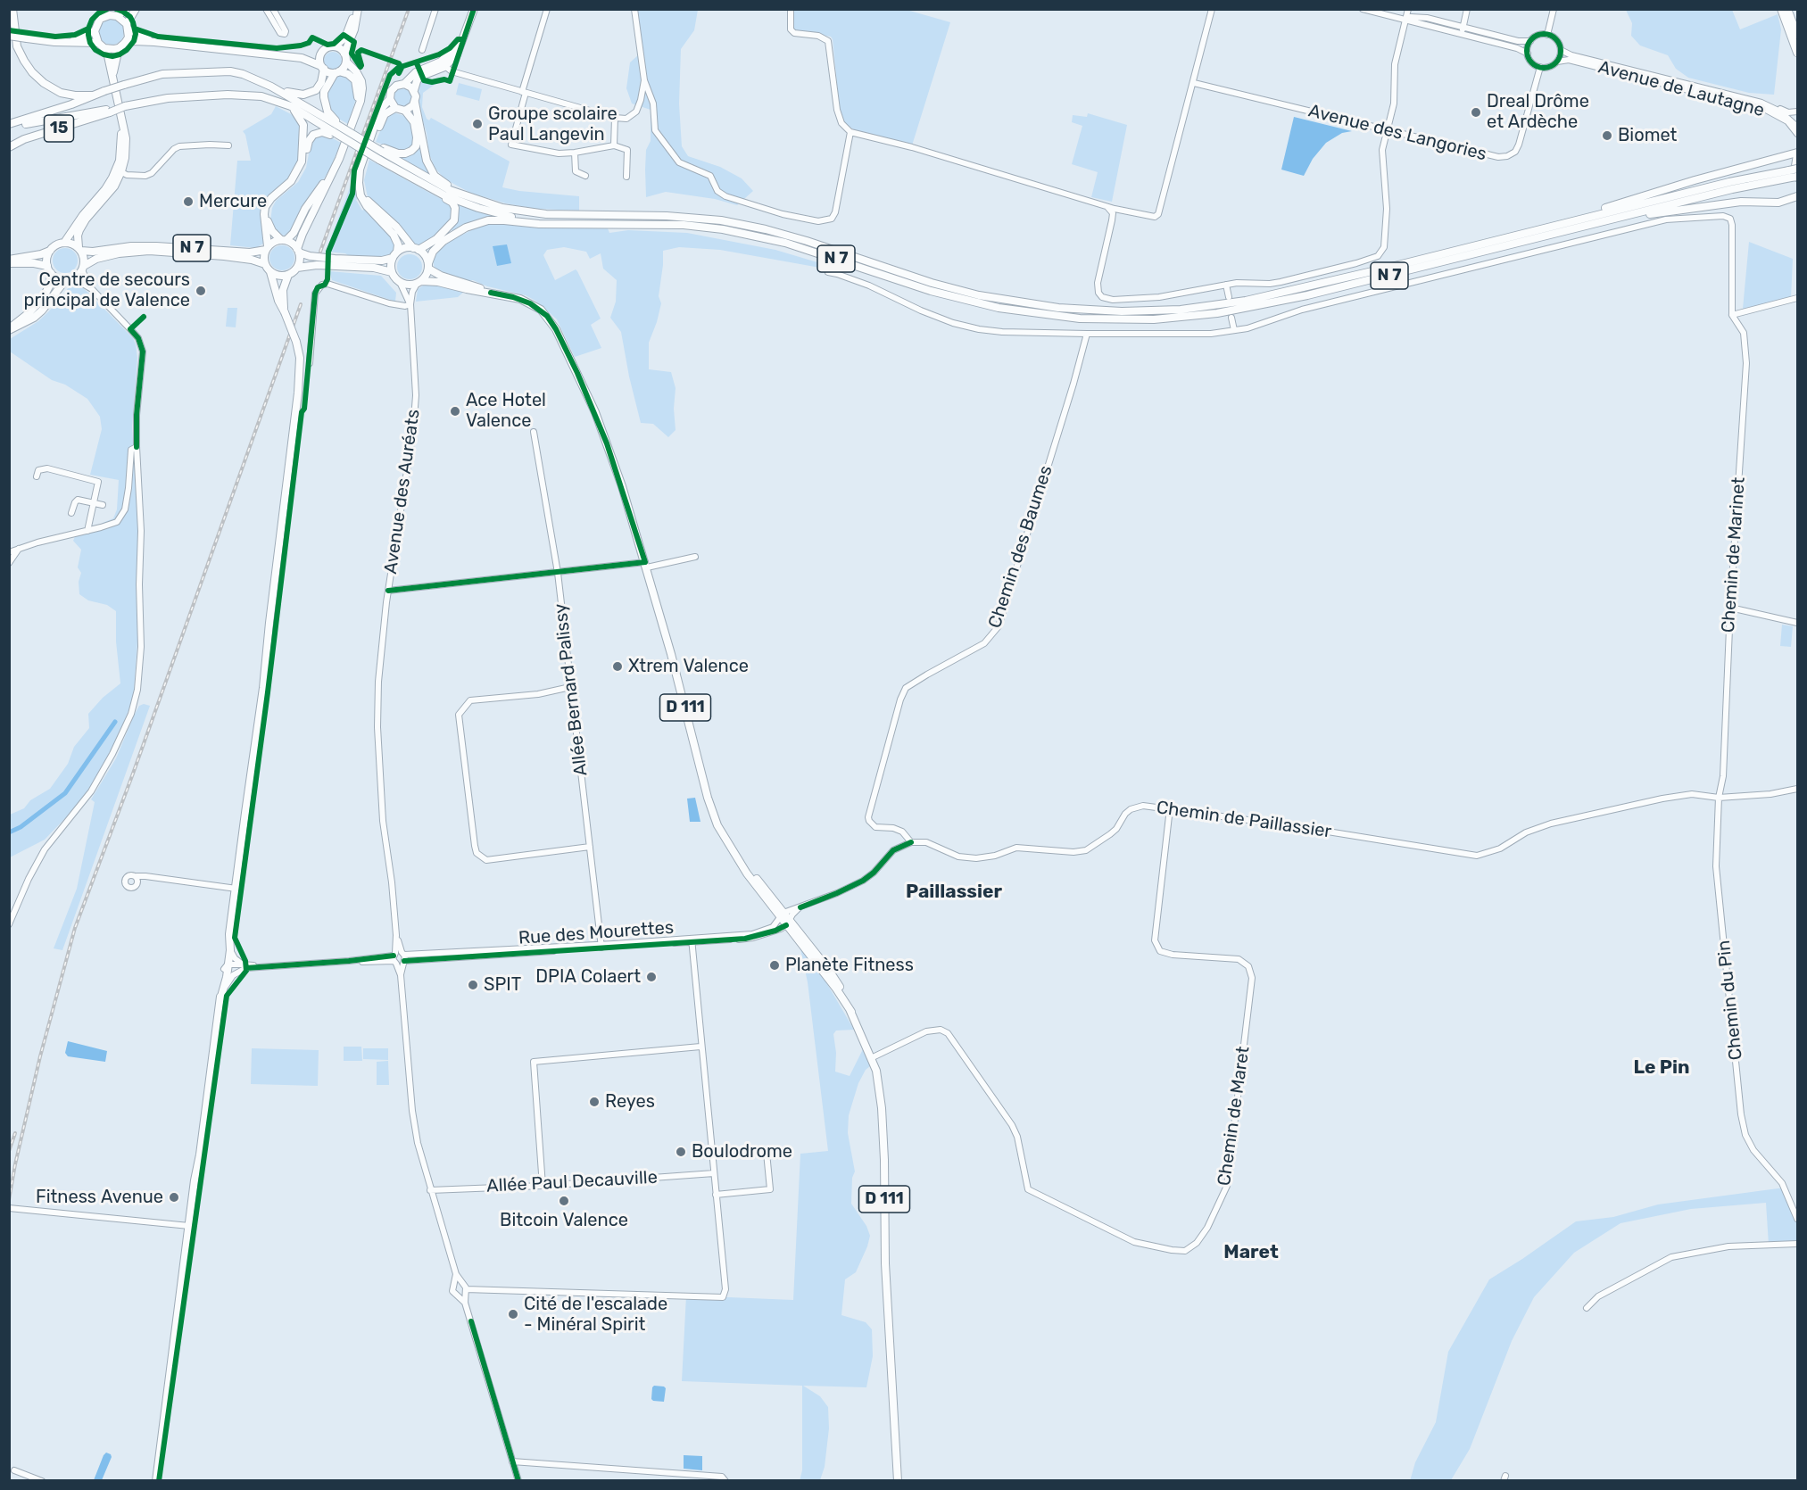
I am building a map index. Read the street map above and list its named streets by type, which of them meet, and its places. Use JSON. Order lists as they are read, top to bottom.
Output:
{
  "streets": {
    "highway": ["15", "N 7"],
    "main road": ["D 111"],
    "street": [
      "Avenue de Lautagne",
      "Avenue des Langories",
      "Avenue des Auréats",
      "Chemin des Baumes",
      "Chemin de Marinet",
      "Allée Bernard Palissy",
      "Chemin de Paillassier",
      "Rue des Mourettes",
      "Chemin du Pin",
      "Chemin de Maret",
      "Allée Paul Decauville"
    ]
  },
  "crossings": [
    ["Avenue de Lautagne", "Avenue des Langories"],
    ["N 7", "Avenue des Auréats"],
    ["N 7", "D 111"],
    ["Avenue des Auréats", "D 111"],
    ["Avenue des Auréats", "Rue des Mourettes"],
    ["Avenue des Auréats", "Allée Paul Decauville"],
    ["Chemin des Baumes", "Chemin de Paillassier"],
    ["Chemin de Marinet", "Chemin de Paillassier"],
    ["Chemin de Marinet", "Chemin du Pin"],
    ["Allée Bernard Palissy", "Rue des Mourettes"],
    ["D 111", "Rue des Mourettes"],
    ["D 111", "Chemin de Maret"],
    ["Chemin de Paillassier", "Chemin du Pin"],
    ["Chemin de Paillassier", "Chemin de Maret"]
  ],
  "districts": ["Paillassier", "Le Pin", "Maret"],
  "places": [
    "Dreal Drôme et Ardèche",
    "Groupe scolaire Paul Langevin",
    "Biomet",
    "Mercure",
    "Centre de secours principal de Valence",
    "Ace Hotel Valence",
    "Xtrem Valence",
    "Planète Fitness",
    "DPIA Colaert",
    "SPIT",
    "Reyes",
    "Boulodrome",
    "Fitness Avenue",
    "Bitcoin Valence",
    "Cité de l'escalade - Minéral Spirit"
  ]
}
